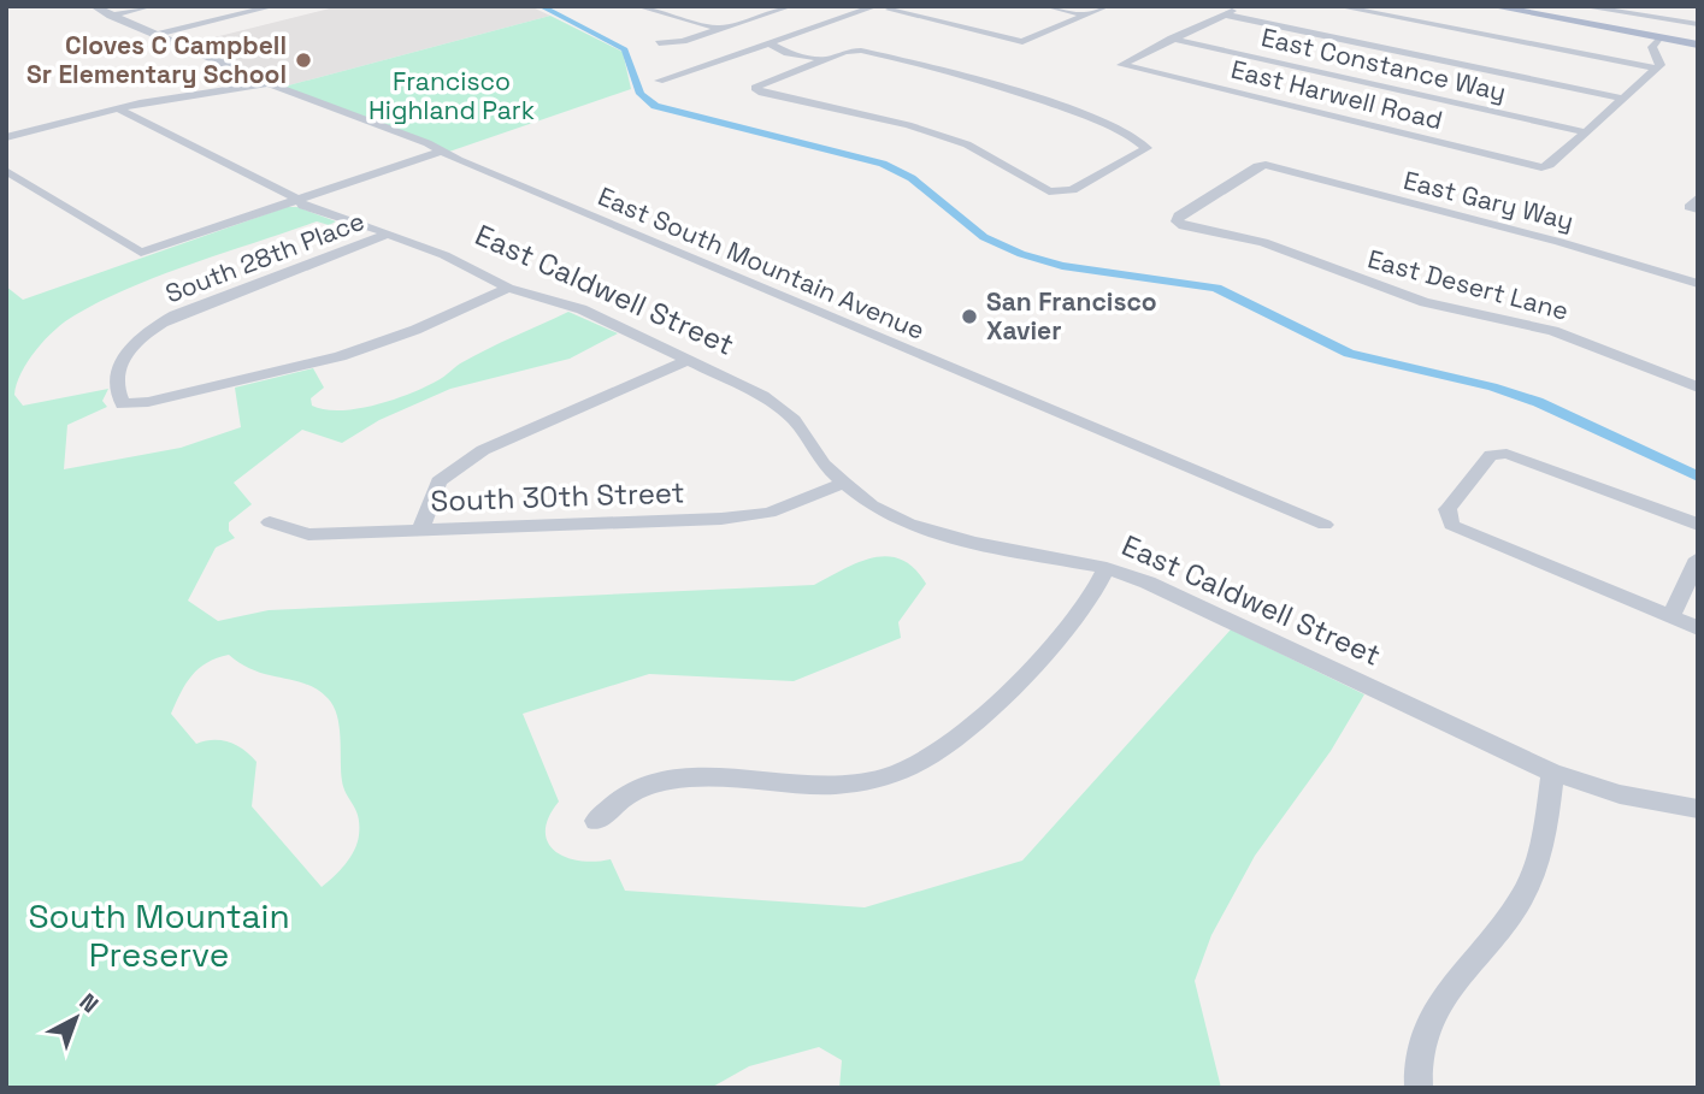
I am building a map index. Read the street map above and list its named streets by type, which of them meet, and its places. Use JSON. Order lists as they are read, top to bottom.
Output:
{
  "streets": {
    "street": [
      "East Constance Way",
      "East Harwell Road",
      "East Gary Way",
      "South 28th Place",
      "East South Mountain Avenue",
      "East Desert Lane",
      "East Caldwell Street",
      "South 30th Street"
    ]
  },
  "crossings": [
    ["East Constance Way", "East Harwell Road"],
    ["East Gary Way", "East Desert Lane"],
    ["South 28th Place", "East Caldwell Street"],
    ["East Caldwell Street", "South 30th Street"]
  ],
  "parks": ["Francisco Highland Park", "South Mountain Preserve"],
  "places": ["Cloves C Campbell Sr Elementary School", "San Francisco Xavier"],
  "north": "top right"
}
